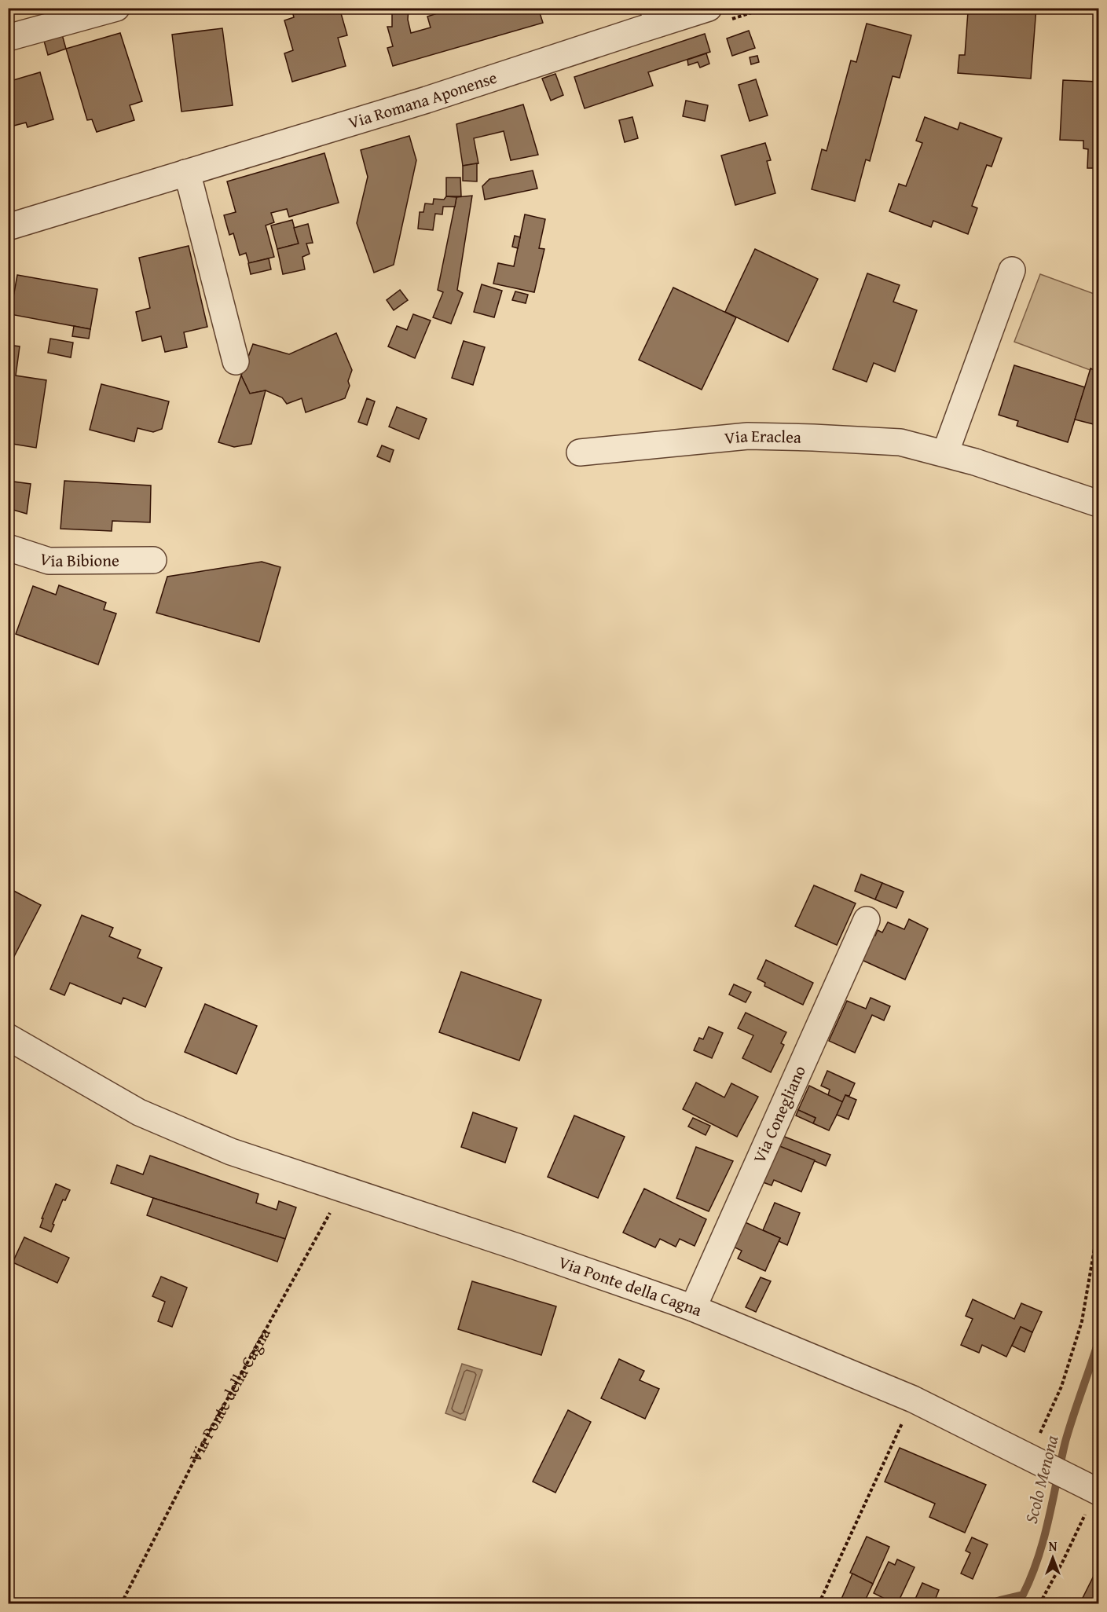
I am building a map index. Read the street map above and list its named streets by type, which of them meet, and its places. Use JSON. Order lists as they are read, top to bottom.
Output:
{
  "streets": {
    "street": [
      "Via Romana Aponense",
      "Via Eraclea",
      "Via Bibione",
      "Via Conegliano",
      "Via Ponte della Cagna"
    ]
  },
  "crossings": [
    ["Via Conegliano", "Via Ponte della Cagna"]
  ],
  "water": ["Scolo Menona"],
  "north": "top"
}
